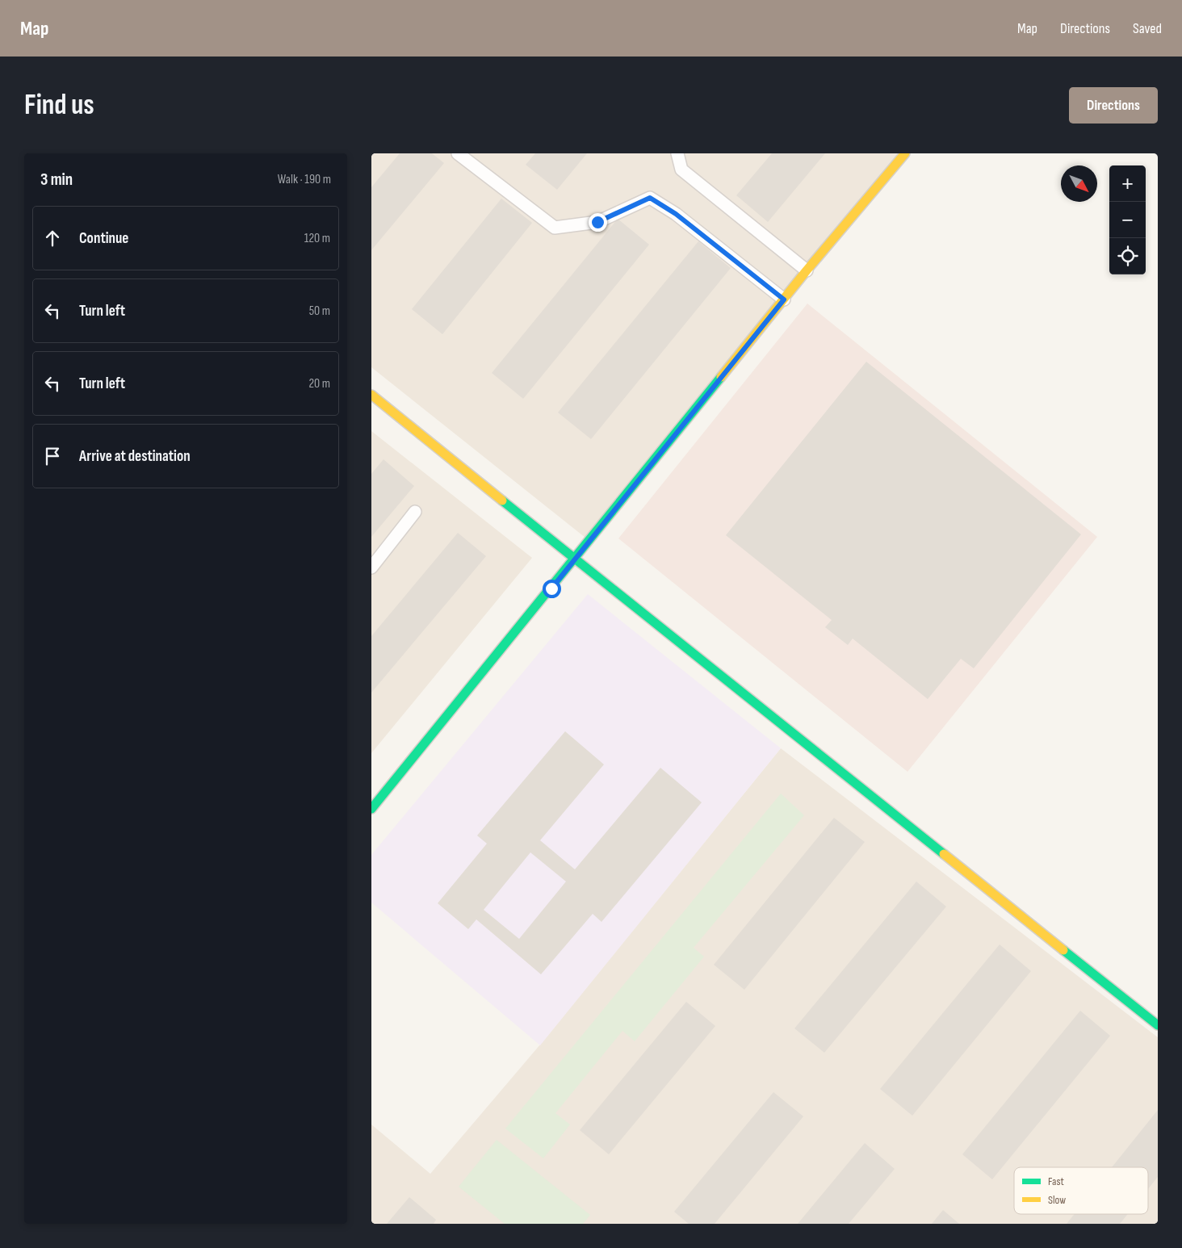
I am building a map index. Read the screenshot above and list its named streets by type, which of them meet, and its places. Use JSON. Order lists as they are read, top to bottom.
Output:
{
  "legend": ["Fast", "Slow"],
  "north": "bottom right",
  "page": {
    "header": "Map",
    "nav": ["Map", "Directions", "Saved"],
    "buttons": "Directions",
    "title": "Find us",
    "heading": ["3 min", "Walk · 190 m"],
    "map_buttons": ["+", "−"],
    "list": [
      ["Continue", "120 m"],
      ["Turn left", "50 m"],
      ["Turn left", "20 m"],
      "Arrive at destination"
    ]
  }
}
